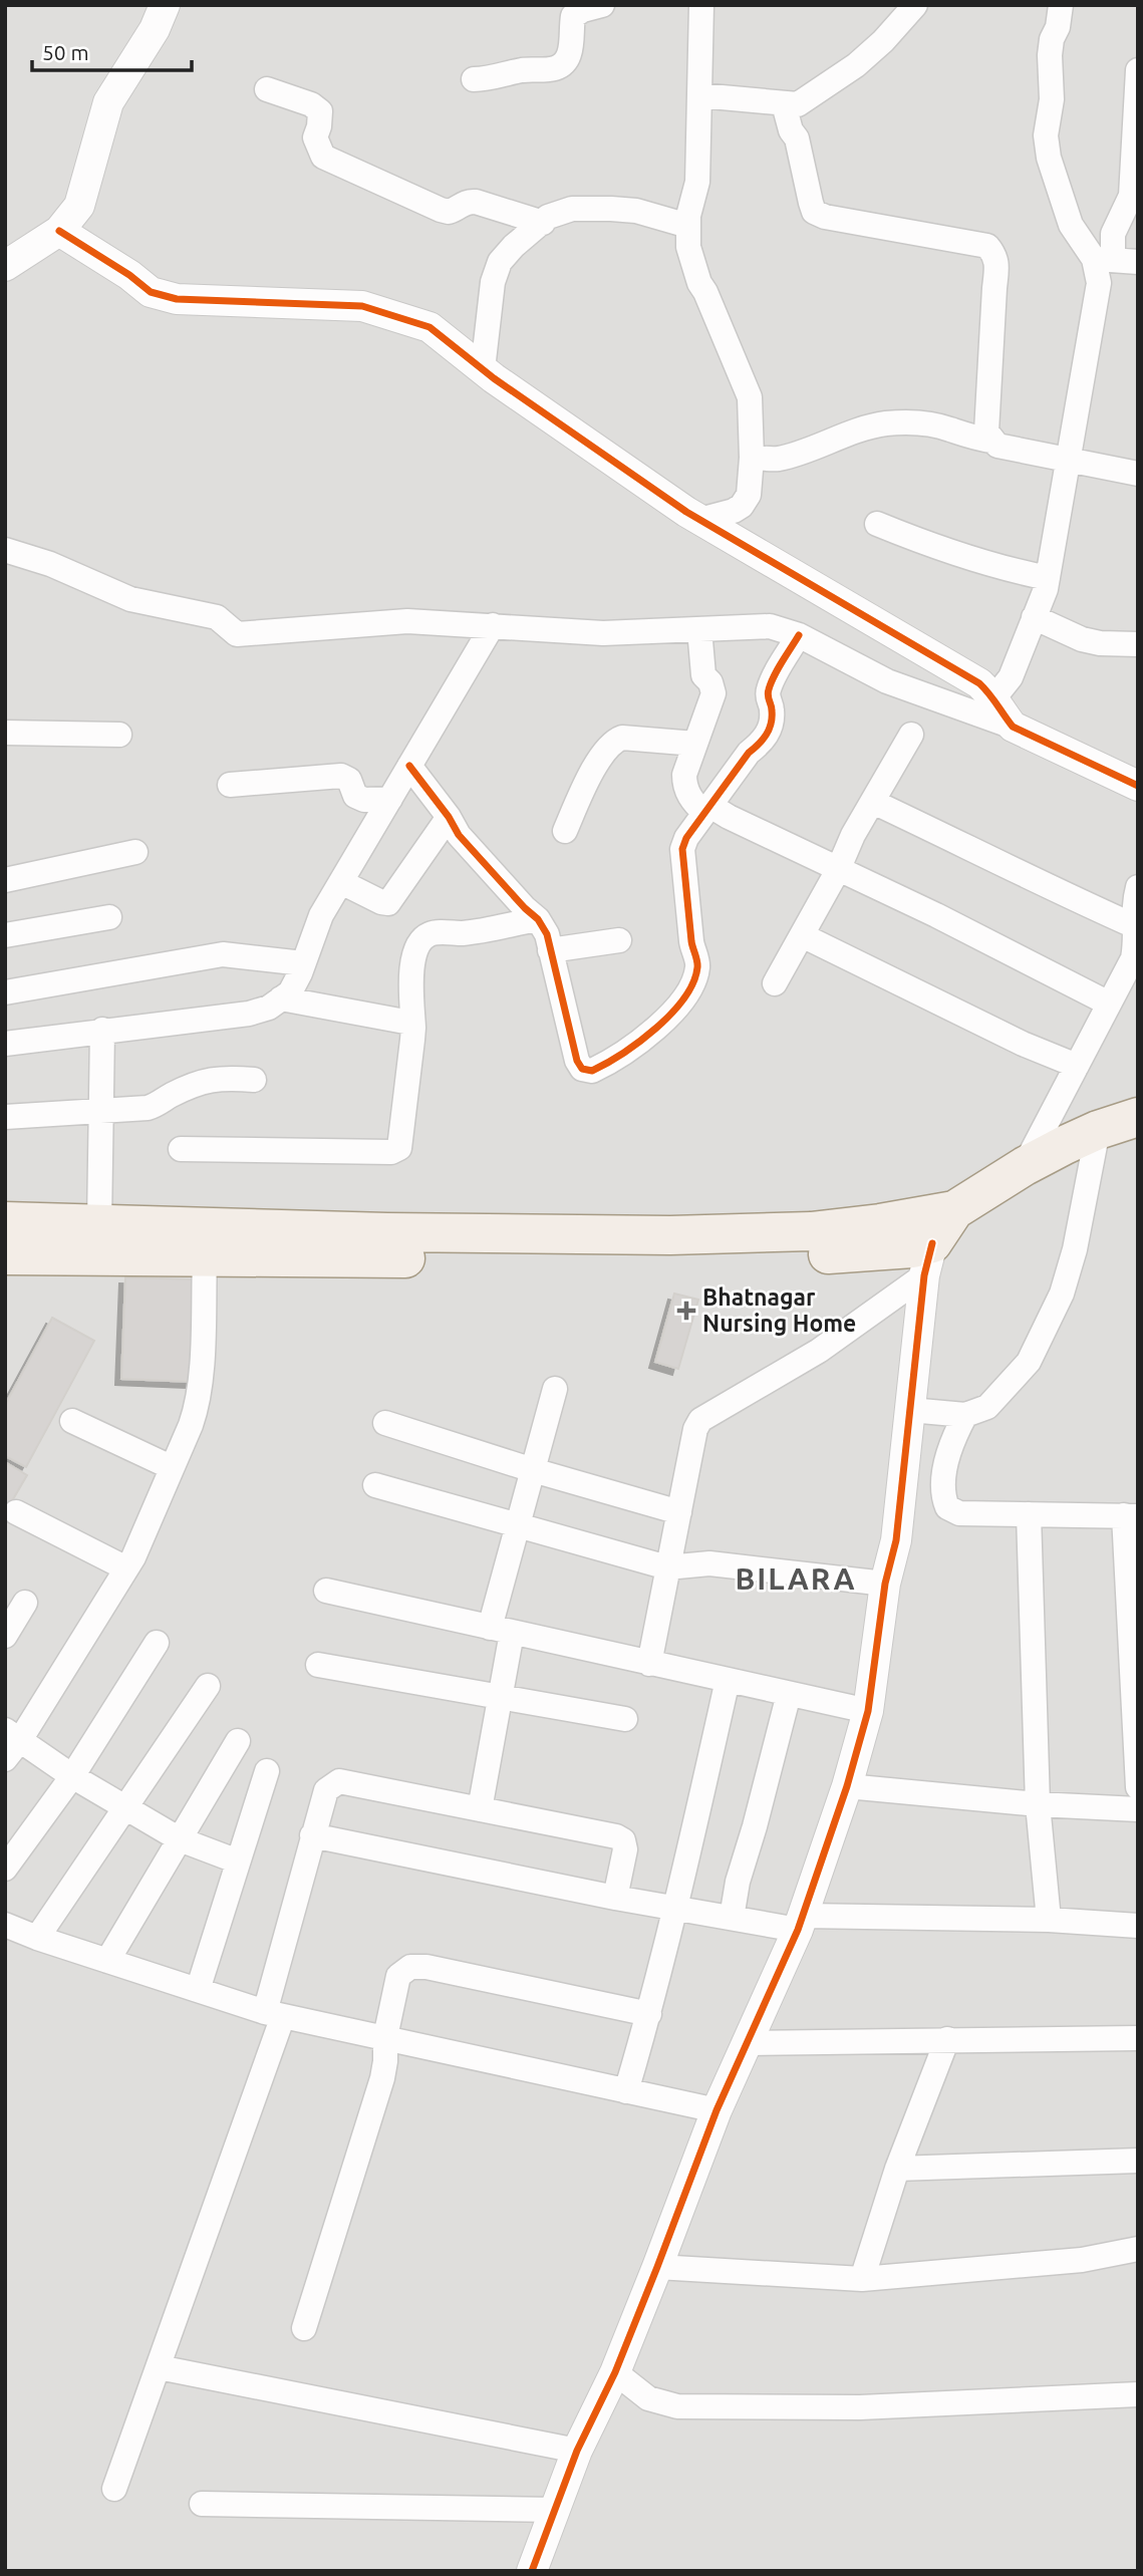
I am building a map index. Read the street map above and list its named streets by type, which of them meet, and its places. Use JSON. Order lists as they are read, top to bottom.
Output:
{
  "districts": ["BILARA"],
  "places": {
    "health": ["Bhatnagar Nursing Home"]
  },
  "scale_bar": "50 m"
}
